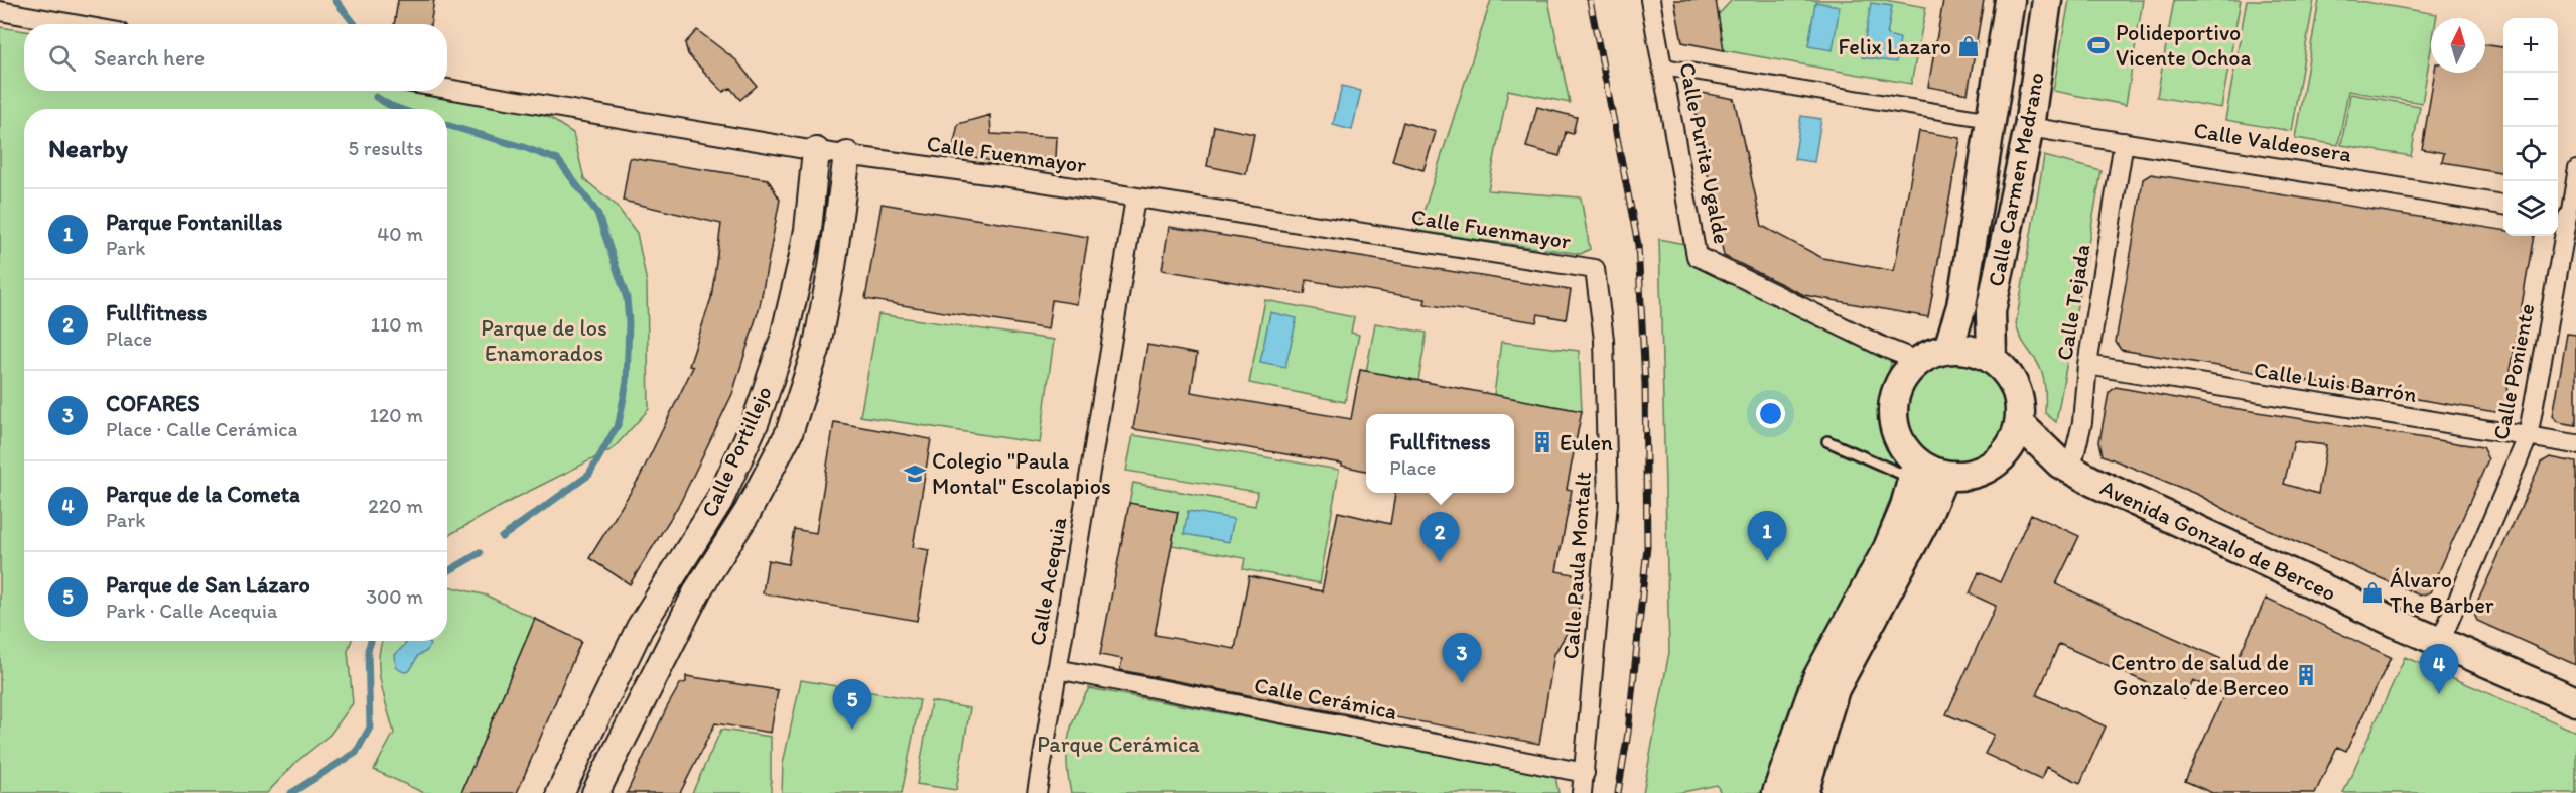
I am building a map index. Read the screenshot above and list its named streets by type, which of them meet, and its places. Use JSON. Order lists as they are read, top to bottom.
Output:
{
  "streets": {
    "main road": ["Calle Carmen Medrano", "Calle Portillejo", "Avenida Gonzalo de Berceo"],
    "street": [
      "Calle Valdeosera",
      "Calle Purita Ugalde",
      "Calle Fuenmayor",
      "Calle Tejada",
      "Calle Poniente",
      "Calle Luis Barrón",
      "Calle Paula Montalt",
      "Calle Acequia",
      "Calle Cerámica"
    ]
  },
  "crossings": [
    ["Calle Valdeosera", "Calle Carmen Medrano"],
    ["Calle Valdeosera", "Calle Tejada"],
    ["Calle Purita Ugalde", "Calle Carmen Medrano"],
    ["Calle Purita Ugalde", "Avenida Gonzalo de Berceo"],
    ["Calle Fuenmayor", "Calle Portillejo"],
    ["Calle Fuenmayor", "Calle Paula Montalt"],
    ["Calle Fuenmayor", "Calle Acequia"],
    ["Calle Carmen Medrano", "Avenida Gonzalo de Berceo"],
    ["Calle Tejada", "Calle Luis Barrón"],
    ["Calle Tejada", "Avenida Gonzalo de Berceo"],
    ["Calle Poniente", "Calle Luis Barrón"],
    ["Calle Poniente", "Avenida Gonzalo de Berceo"],
    ["Calle Paula Montalt", "Calle Cerámica"],
    ["Calle Acequia", "Calle Cerámica"]
  ],
  "parks": ["Parque de los Enamorados", "Parque Cerámica"],
  "places": {
    "sports": ["Polideportivo Vicente Ochoa"],
    "shop": ["Felix Lazaro", "Álvaro The Barber"],
    "building": ["Eulen", "Centro de salud de Gonzalo de Berceo"],
    "school or university": ["Colegio \"Paula Montal\" Escolapios"]
  },
  "north": "top",
  "page": {
    "map_buttons": ["+", "−"],
    "search": "Search here",
    "heading": ["Nearby", "5 results"],
    "list": [
      {
        "mark": "1",
        "name": "Parque Fontanillas",
        "note": "Park",
        "value": "40 m"
      },
      {
        "mark": "2",
        "name": "Fullfitness",
        "note": "Place",
        "value": "110 m"
      },
      {
        "mark": "3",
        "name": "COFARES",
        "note": "Place · Calle Cerámica",
        "value": "120 m"
      },
      {
        "mark": "4",
        "name": "Parque de la Cometa",
        "note": "Park",
        "value": "220 m"
      },
      {
        "mark": "5",
        "name": "Parque de San Lázaro",
        "note": "Park · Calle Acequia",
        "value": "300 m"
      }
    ],
    "popup": ["Fullfitness", "Place"],
    "pins": [
      "1",
      "2",
      "3",
      "4",
      "5"
    ]
  }
}
